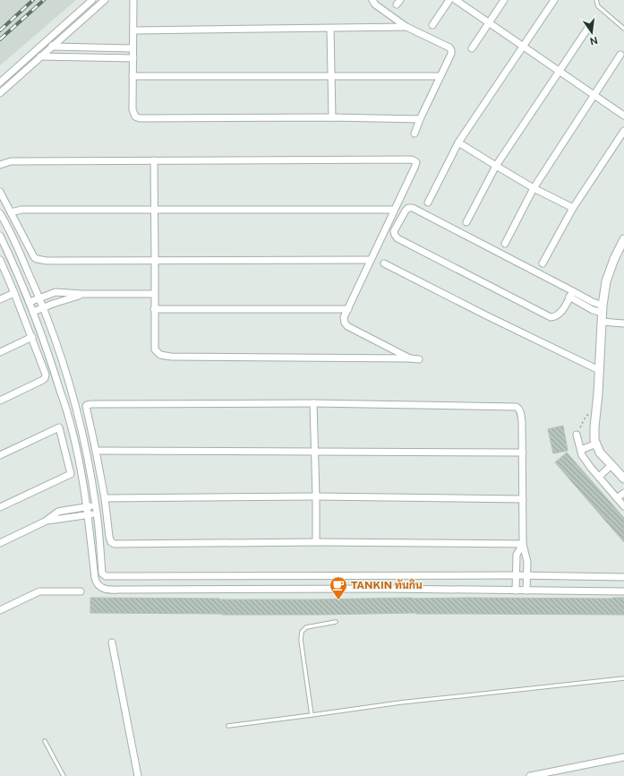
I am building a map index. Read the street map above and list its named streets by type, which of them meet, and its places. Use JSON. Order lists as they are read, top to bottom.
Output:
{
  "places": {
    "cafe": ["TANKIN ทันกิน"]
  },
  "north": "bottom"
}
